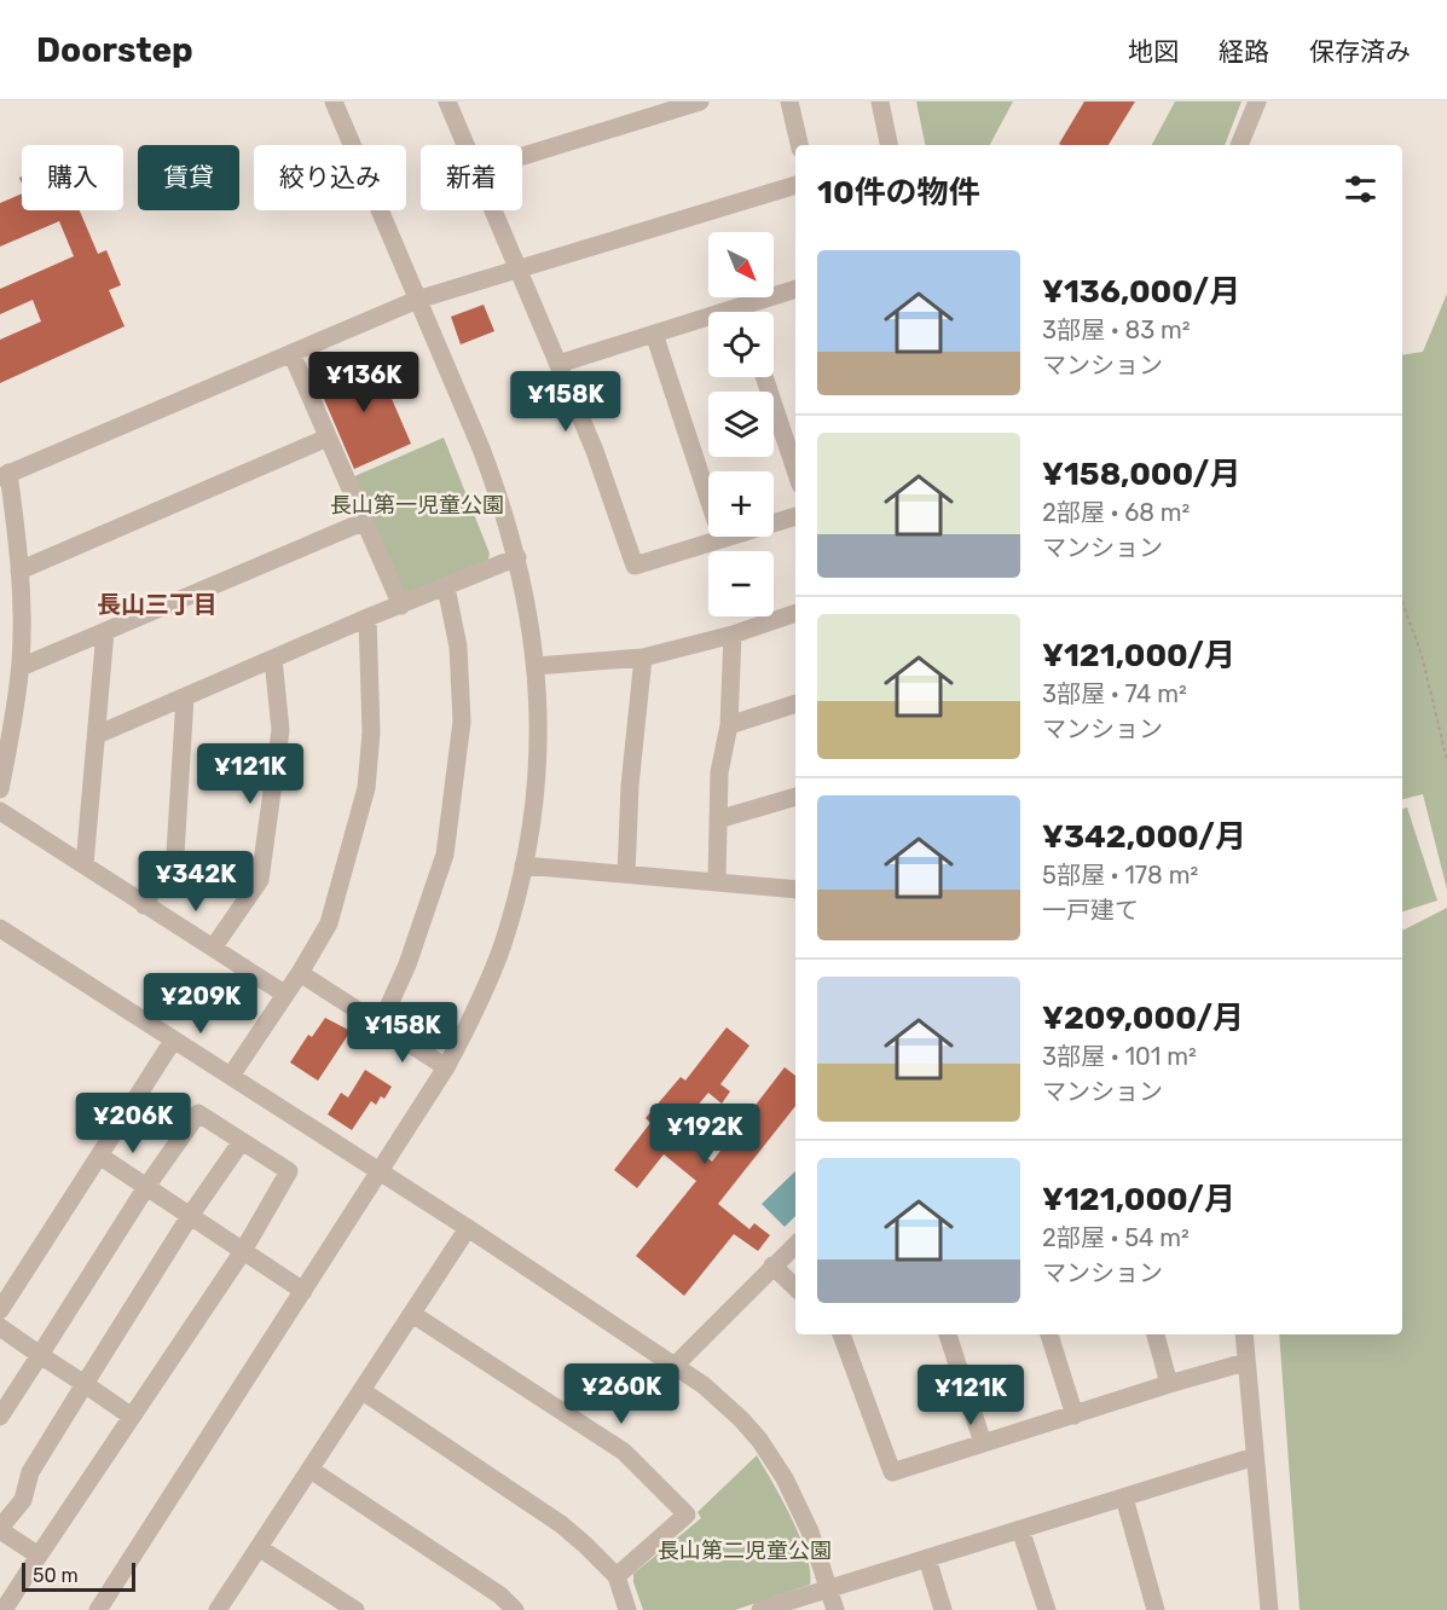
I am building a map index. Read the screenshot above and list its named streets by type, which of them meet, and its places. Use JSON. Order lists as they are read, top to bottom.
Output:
{
  "districts": ["長山三丁目"],
  "parks": ["長山第一児童公園", "長山第二児童公園"],
  "scale_bar": "50 m",
  "north": "bottom right",
  "page": {
    "header": "Doorstep",
    "nav": ["地図", "経路", "保存済み"],
    "chip": [
      "購入",
      "賃貸",
      "絞り込み",
      "新着"
    ],
    "heading": "10件の物件",
    "map_buttons": ["+", "−"],
    "list": [
      {
        "name": "¥136,000/月",
        "note": "3部屋 · 83 m² · マンション"
      },
      {
        "name": "¥158,000/月",
        "note": "2部屋 · 68 m² · マンション"
      },
      {
        "name": "¥121,000/月",
        "note": "3部屋 · 74 m² · マンション"
      },
      {
        "name": "¥342,000/月",
        "note": "5部屋 · 178 m² · 一戸建て"
      },
      {
        "name": "¥209,000/月",
        "note": "3部屋 · 101 m² · マンション"
      },
      {
        "name": "¥121,000/月",
        "note": "2部屋 · 54 m² · マンション"
      }
    ],
    "price": [
      "¥136K",
      "¥158K",
      "¥121K",
      "¥342K",
      "¥209K",
      "¥158K",
      "¥206K",
      "¥192K",
      "¥260K",
      "¥121K"
    ],
    "scale": "50 m"
  }
}
